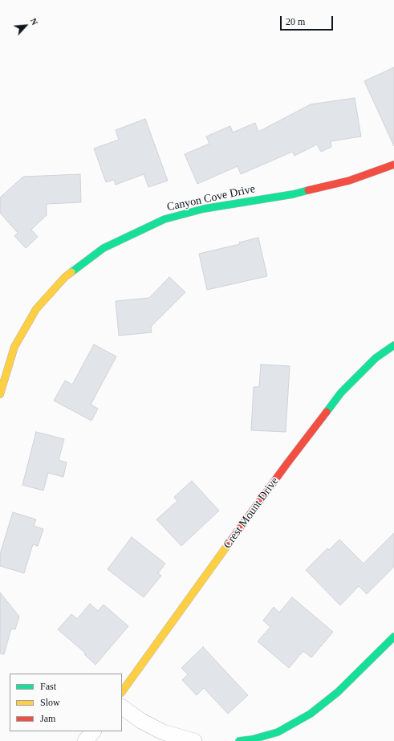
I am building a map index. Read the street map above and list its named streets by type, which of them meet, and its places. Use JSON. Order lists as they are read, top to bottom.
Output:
{
  "streets": {
    "street": ["Canyon Cove Drive", "Crest Mount Drive"]
  },
  "legend": ["Fast", "Slow", "Jam"],
  "scale_bar": "20 m",
  "north": "top right"
}
